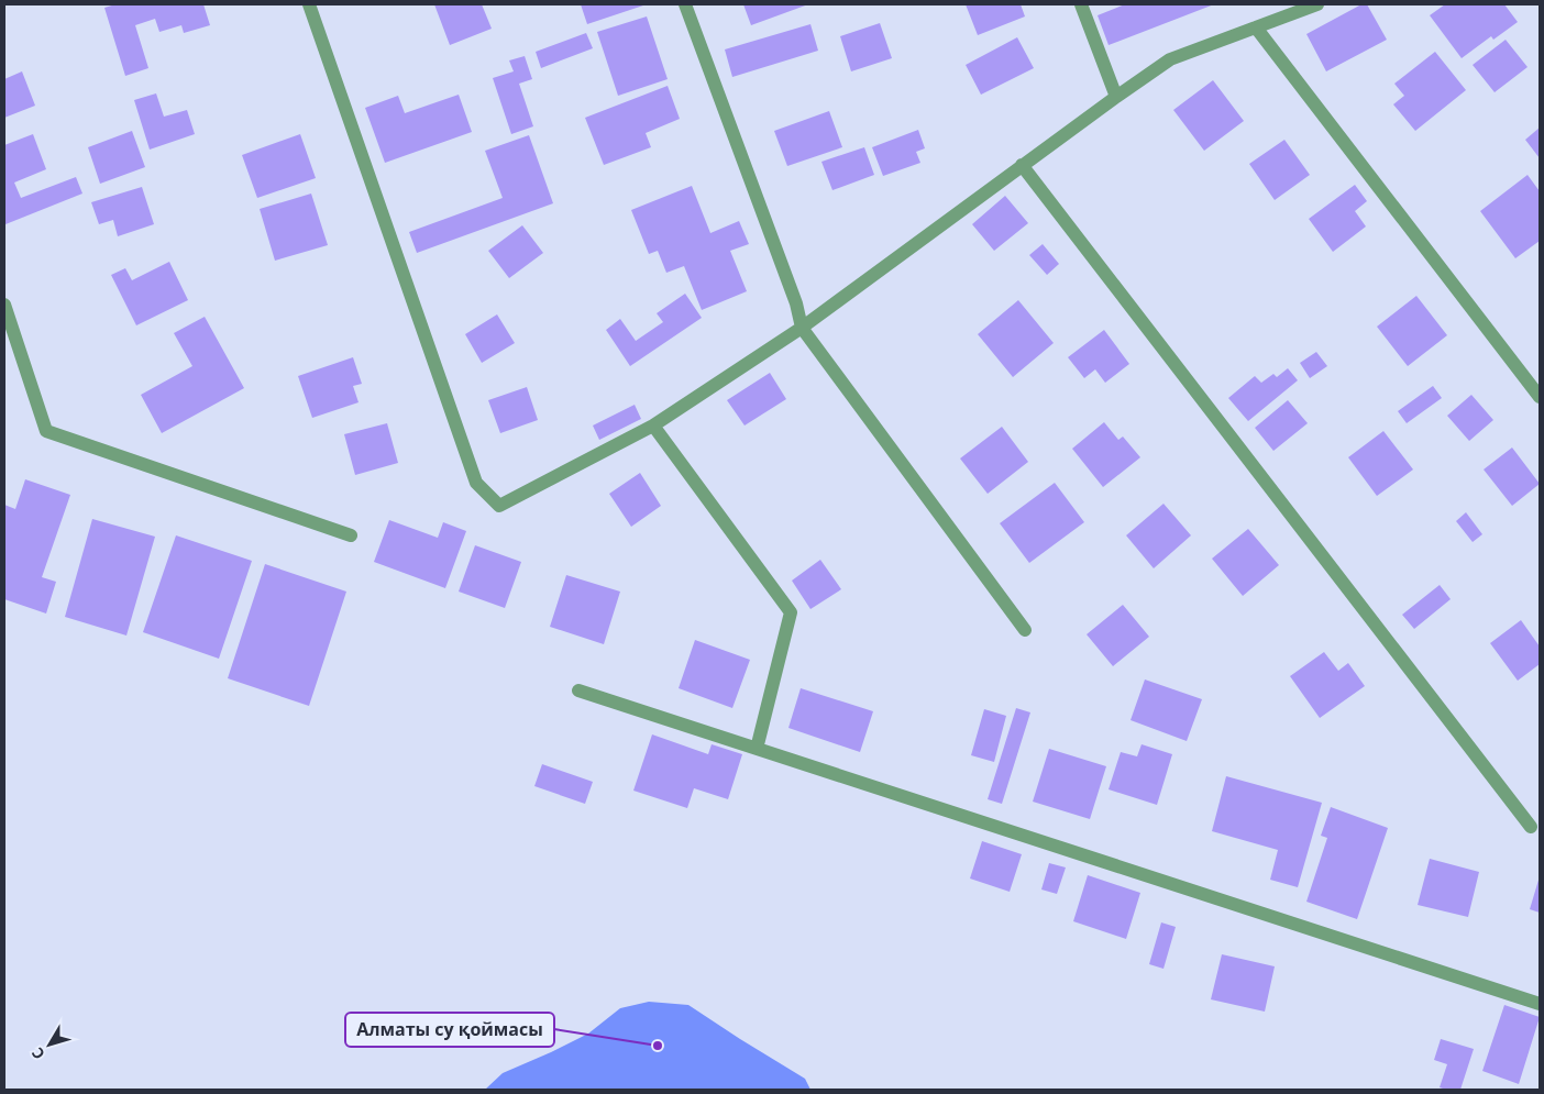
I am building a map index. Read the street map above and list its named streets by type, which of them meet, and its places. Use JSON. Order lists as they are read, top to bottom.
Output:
{
  "places": ["Алматы су қоймасы"],
  "north": "bottom left"
}
